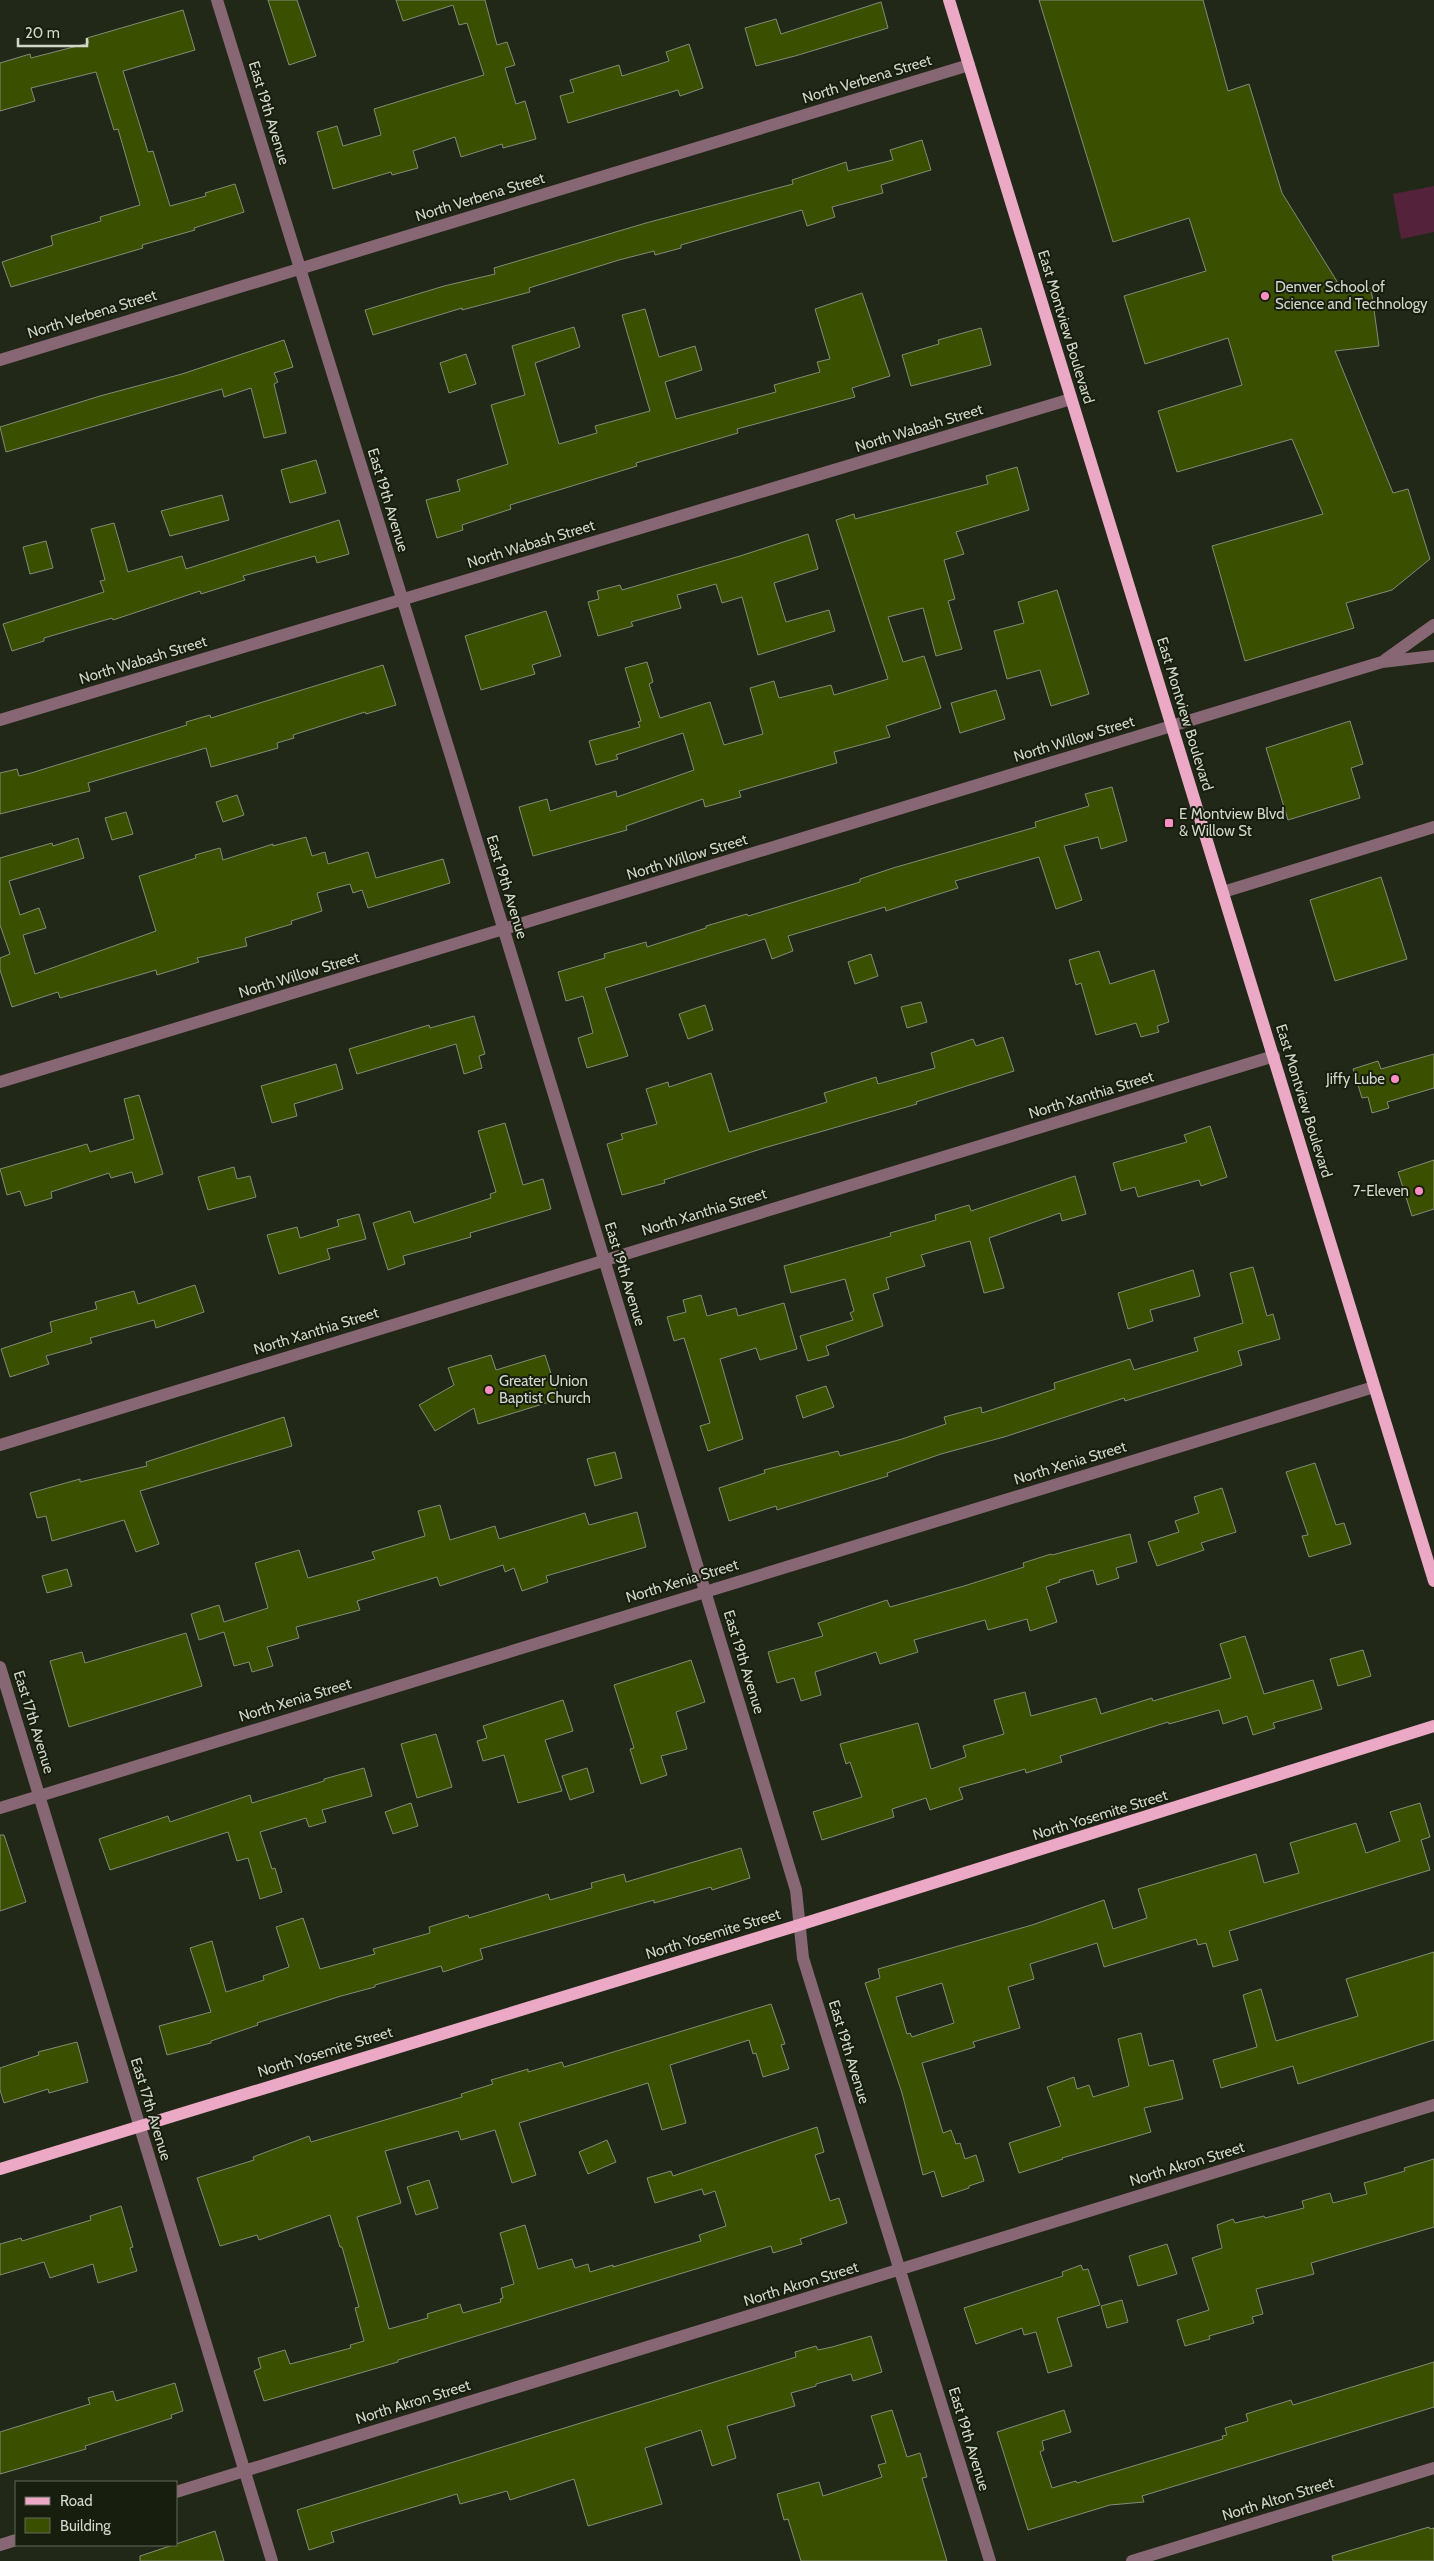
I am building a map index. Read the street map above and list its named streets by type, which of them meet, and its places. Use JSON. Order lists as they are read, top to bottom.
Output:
{
  "streets": {
    "main road": ["East Montview Boulevard", "North Yosemite Street"],
    "street": [
      "North Verbena Street",
      "East 19th Avenue",
      "North Wabash Street",
      "North Willow Street",
      "North Xanthia Street",
      "North Xenia Street",
      "East 17th Avenue",
      "North Akron Street",
      "North Alton Street"
    ]
  },
  "crossings": [
    ["North Verbena Street", "East 19th Avenue"],
    ["North Verbena Street", "East Montview Boulevard"],
    ["East 19th Avenue", "North Wabash Street"],
    ["East 19th Avenue", "North Willow Street"],
    ["East 19th Avenue", "North Xanthia Street"],
    ["East 19th Avenue", "North Xenia Street"],
    ["East 19th Avenue", "North Yosemite Street"],
    ["East 19th Avenue", "North Akron Street"],
    ["East Montview Boulevard", "North Wabash Street"],
    ["East Montview Boulevard", "North Willow Street"],
    ["East Montview Boulevard", "North Xanthia Street"],
    ["East Montview Boulevard", "North Xenia Street"],
    ["North Xenia Street", "East 17th Avenue"],
    ["East 17th Avenue", "North Yosemite Street"],
    ["East 17th Avenue", "North Akron Street"]
  ],
  "places": {
    "other": [
      "Denver School of Science and Technology",
      "Jiffy Lube",
      "7-Eleven",
      "Greater Union Baptist Church"
    ],
    "transit": ["E Montview Blvd & Willow St"]
  },
  "legend": ["Road", "Building"],
  "scale_bar": "20 m"
}
